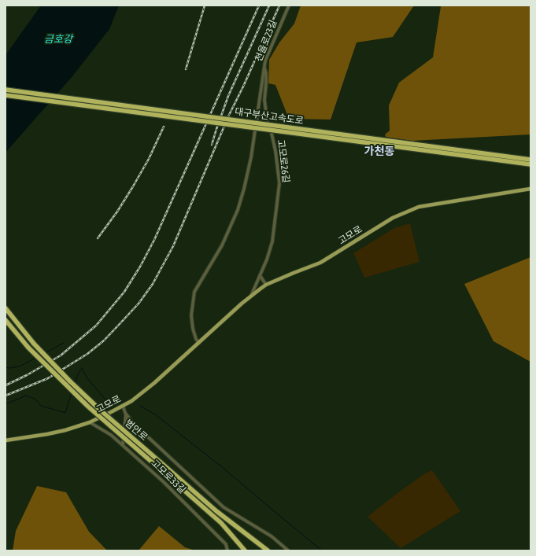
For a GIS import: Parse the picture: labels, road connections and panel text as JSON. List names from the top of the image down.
{
  "streets": {
    "highway": ["대구부산고속도로", "범안로"],
    "main road": ["고모로"],
    "street": ["천을로23길", "고모로26길", "고모로33길"]
  },
  "crossings": [
    ["천을로23길", "고모로26길"],
    ["천을로23길", "고모로"],
    ["고모로26길", "고모로"],
    ["고모로", "고모로33길"]
  ],
  "districts": ["가천동"],
  "water": ["금호강"]
}
